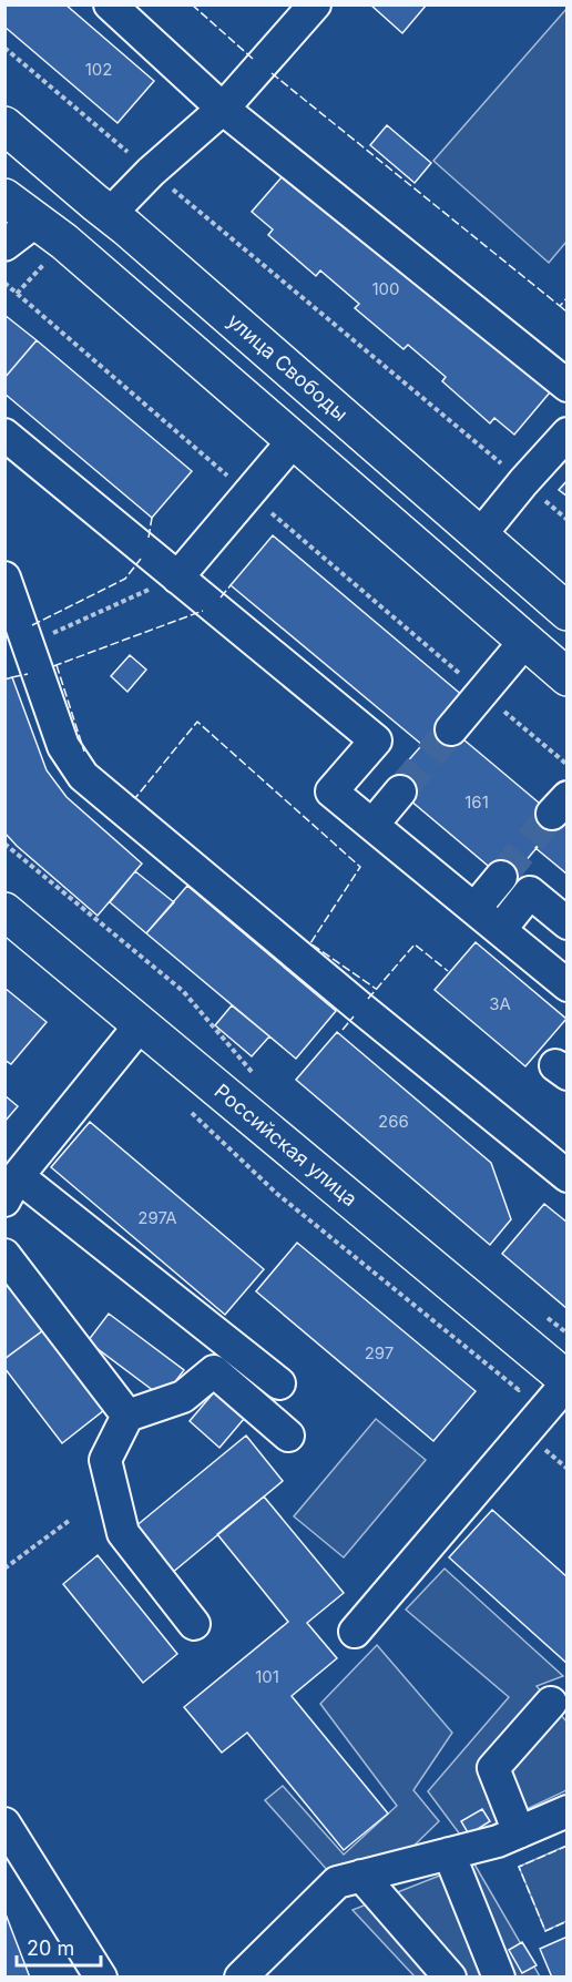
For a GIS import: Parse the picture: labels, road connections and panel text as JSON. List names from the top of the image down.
{
  "streets": {
    "main road": ["улица Свободы", "Российская улица"]
  },
  "house_numbers": [
    "102",
    "100",
    "161",
    "3А",
    "266",
    "297А",
    "297",
    "101"
  ],
  "scale_bar": "20 m"
}
